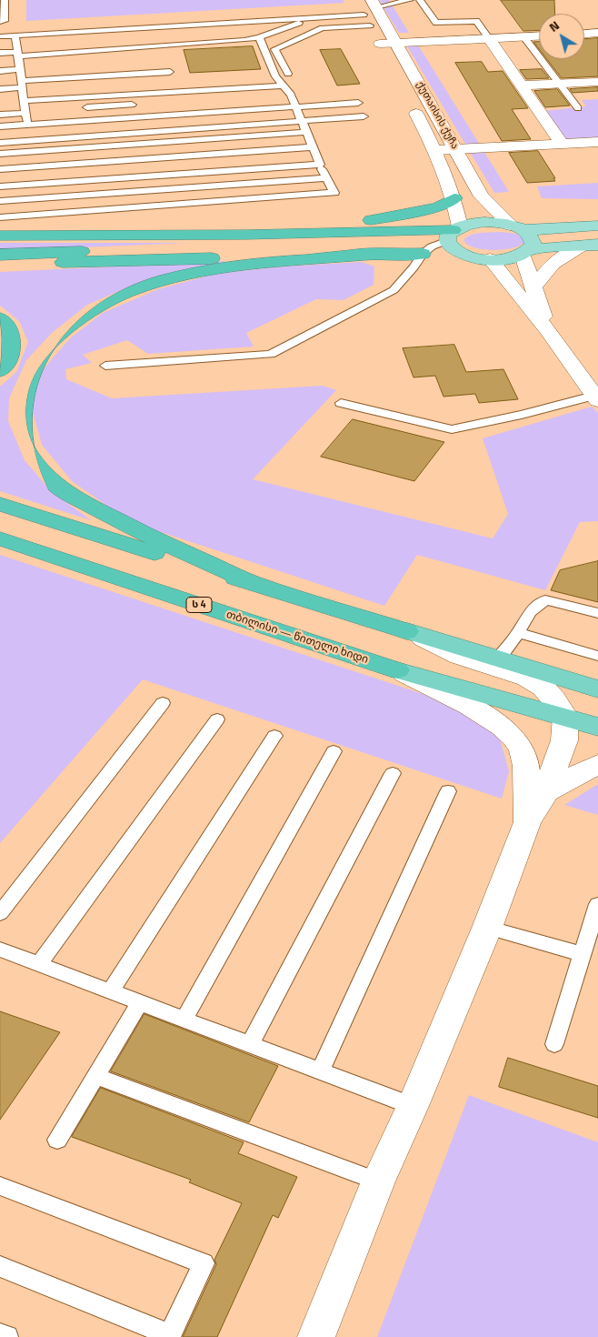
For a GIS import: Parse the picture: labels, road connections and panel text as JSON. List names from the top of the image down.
{
  "streets": {
    "highway": ["ს 4", "თბილისი — წითელი ხიდი"],
    "street": ["ქუთაისის ქუჩა"]
  },
  "north": "top left"
}
